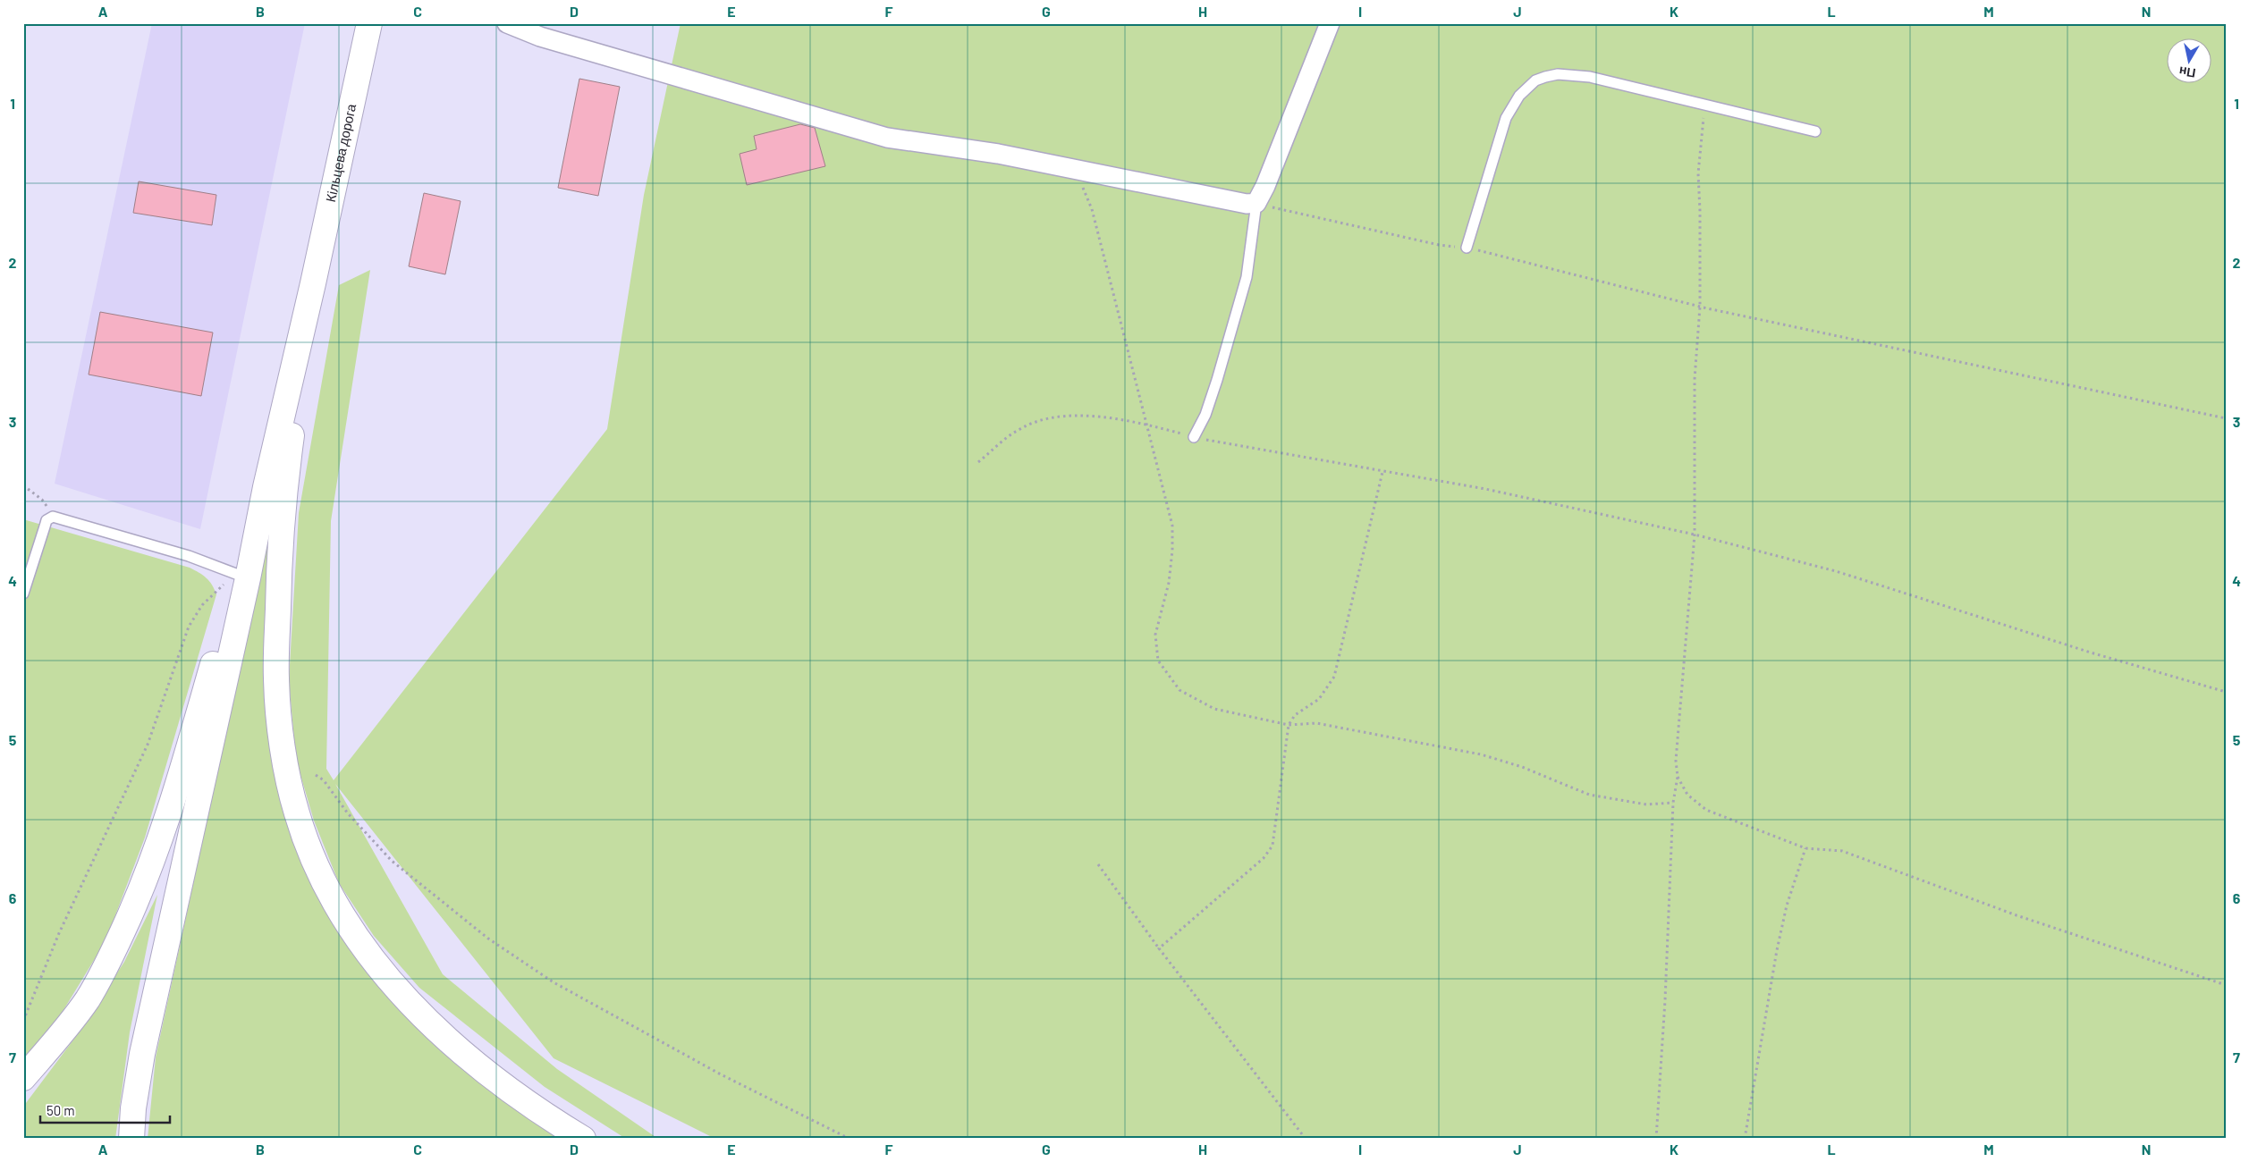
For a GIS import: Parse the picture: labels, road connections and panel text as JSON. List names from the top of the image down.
{
  "streets": {
    "highway": ["Кільцева дорога"]
  },
  "scale_bar": "50 m",
  "north": "bottom",
  "grid": {
    "columns": [
      "A",
      "B",
      "C",
      "D",
      "E",
      "F",
      "G",
      "H",
      "I",
      "J",
      "K",
      "L",
      "M",
      "N"
    ],
    "rows": [
      "1",
      "2",
      "3",
      "4",
      "5",
      "6",
      "7"
    ]
  }
}
